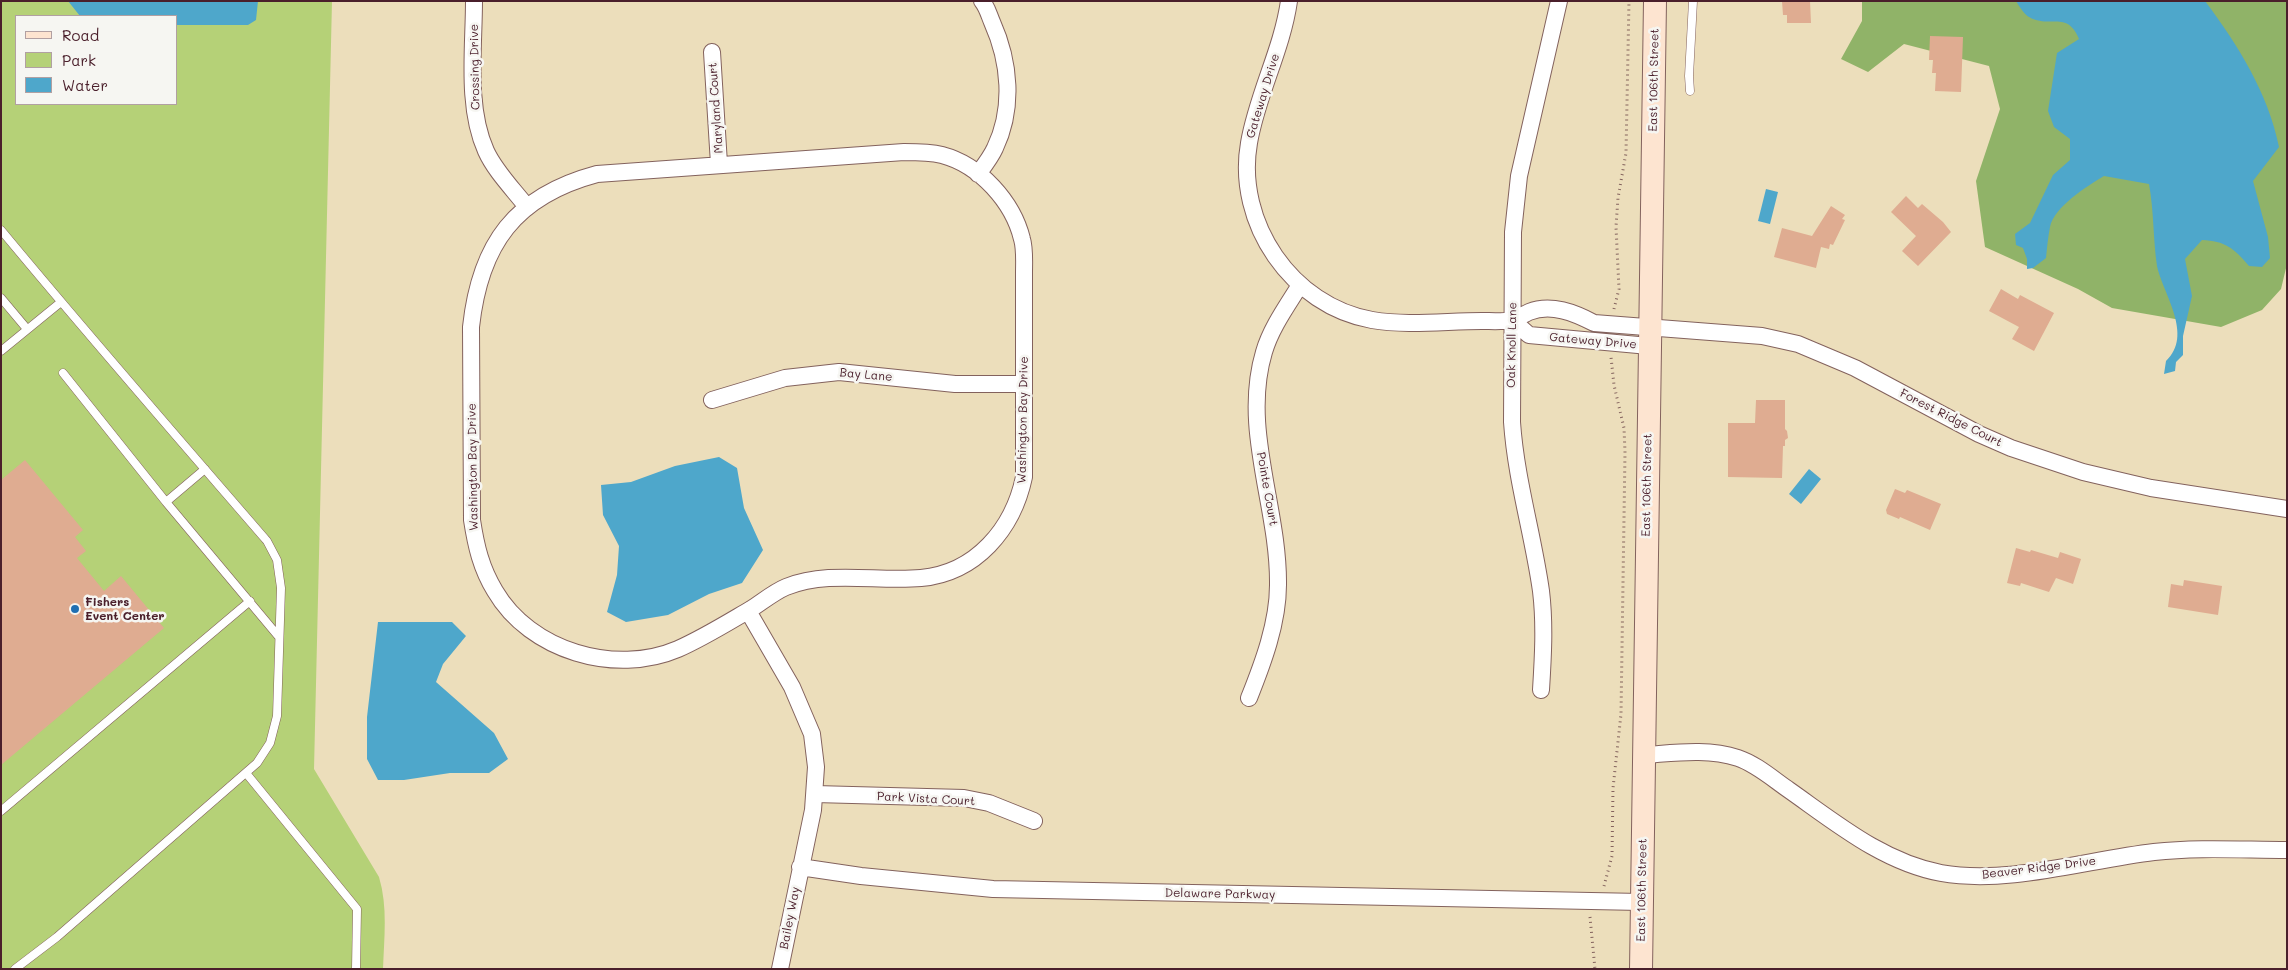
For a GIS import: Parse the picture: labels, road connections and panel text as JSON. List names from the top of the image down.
{
  "streets": {
    "main road": ["East 106th Street"],
    "street": [
      "Crossing Drive",
      "Gateway Drive",
      "Maryland Court",
      "Oak Knoll Lane",
      "Bay Lane",
      "Forest Ridge Court",
      "Washington Bay Drive",
      "Pointe Court",
      "Park Vista Court",
      "Beaver Ridge Drive",
      "Delaware Parkway",
      "Bailey Way"
    ]
  },
  "crossings": [
    ["Crossing Drive", "Washington Bay Drive"],
    ["East 106th Street", "Gateway Drive"],
    ["East 106th Street", "Forest Ridge Court"],
    ["East 106th Street", "Beaver Ridge Drive"],
    ["East 106th Street", "Delaware Parkway"],
    ["Gateway Drive", "Oak Knoll Lane"],
    ["Gateway Drive", "Forest Ridge Court"],
    ["Gateway Drive", "Pointe Court"],
    ["Maryland Court", "Washington Bay Drive"],
    ["Bay Lane", "Washington Bay Drive"],
    ["Washington Bay Drive", "Bailey Way"],
    ["Park Vista Court", "Bailey Way"],
    ["Delaware Parkway", "Bailey Way"]
  ],
  "places": ["Fishers Event Center"],
  "legend": ["Road", "Park", "Water"]
}
